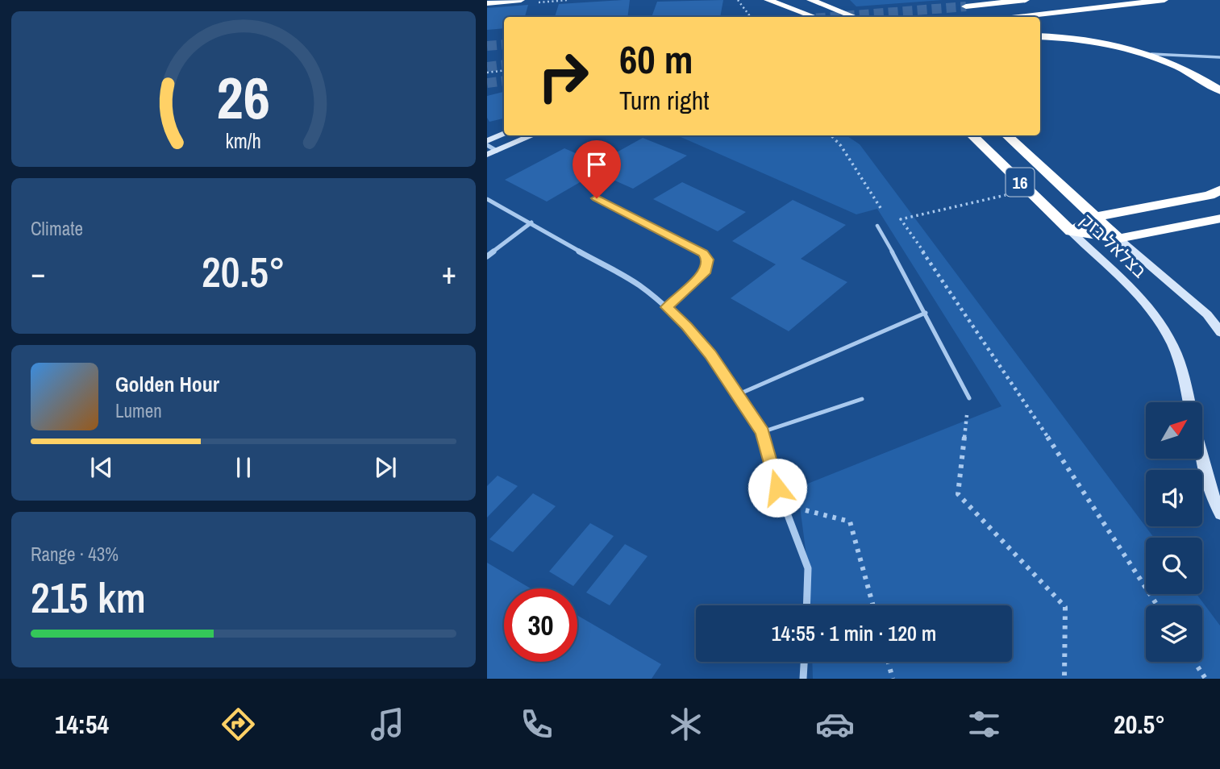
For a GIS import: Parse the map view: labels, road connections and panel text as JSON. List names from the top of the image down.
{
  "streets": {
    "highway": ["16", "בצלאל בזק"]
  },
  "north": "top right",
  "page": {
    "turn": ["60 m", "Turn right"],
    "tile": [
      "Climate",
      ["Range · 43%", "215 km"]
    ],
    "heat": ["−", "20.5°", "+"],
    "song": ["Golden Hour", "Lumen"],
    "limit": "30",
    "trip": "14:55 · 1 min · 120 m",
    "tabs": ["14:54", "20.5°"],
    "gauge": ["26", "km/h"]
  }
}
